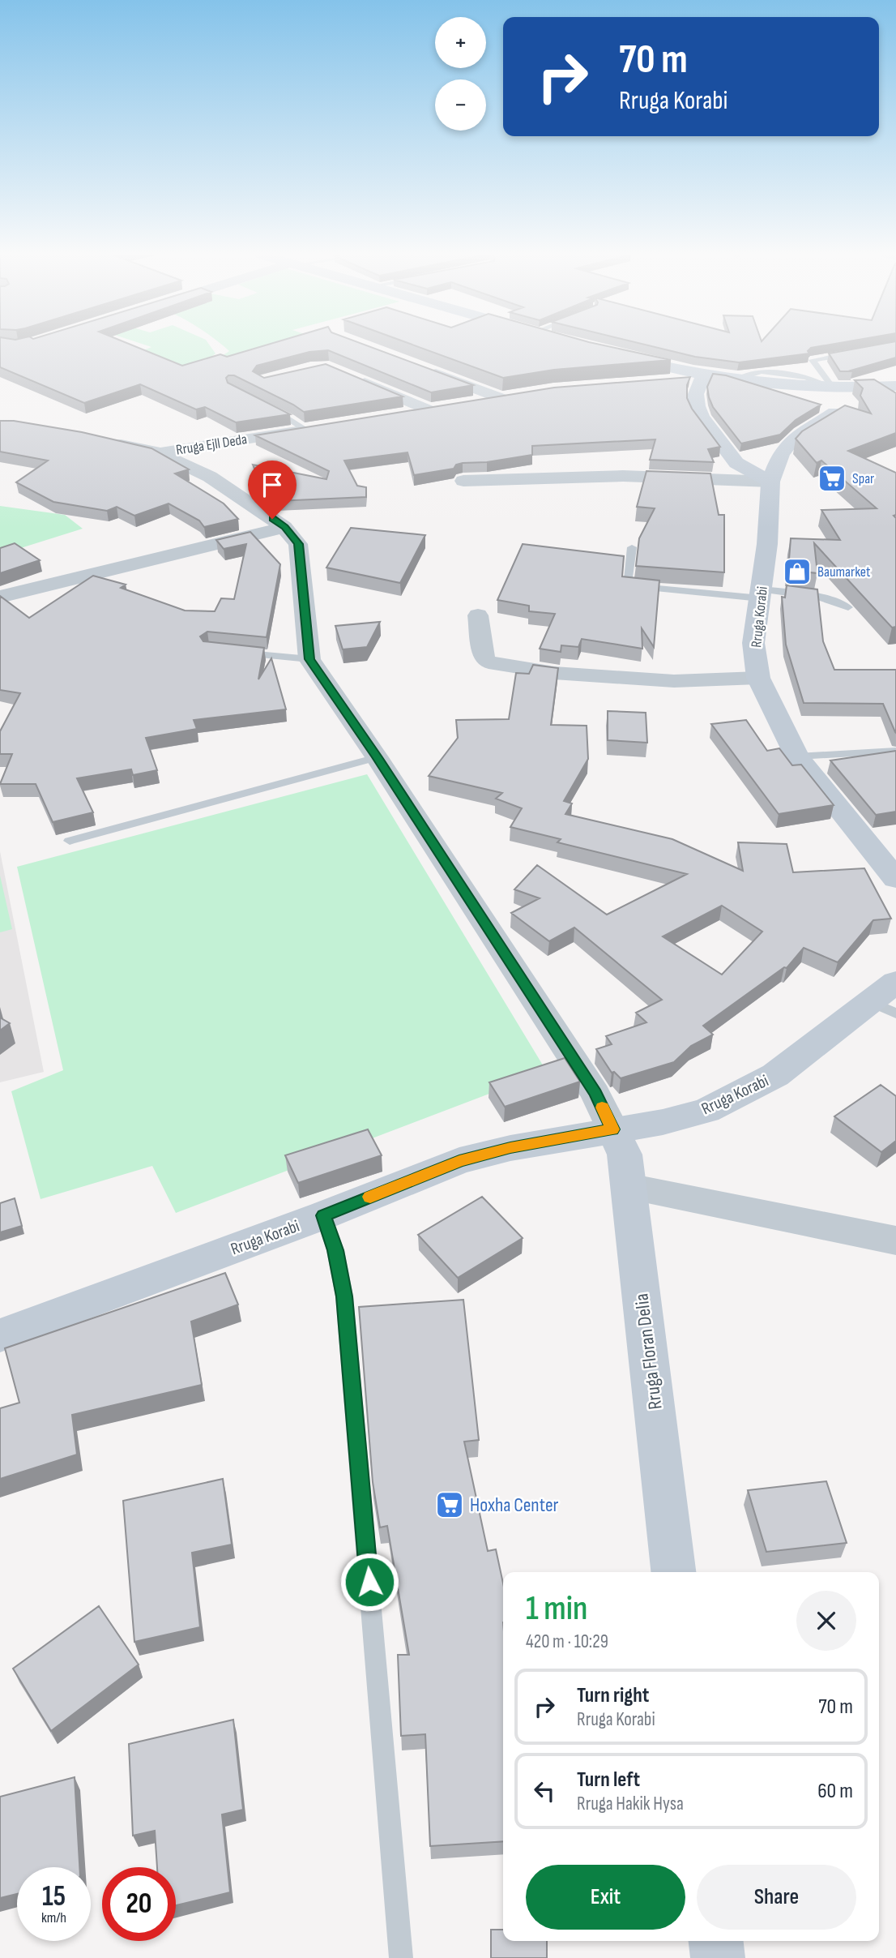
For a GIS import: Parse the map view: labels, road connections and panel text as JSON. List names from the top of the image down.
{
  "streets": {
    "street": ["Rruga Ejll Deda", "Rruga Korabi", "Rruga Floran Delia"]
  },
  "crossings": [
    ["Rruga Korabi", "Rruga Floran Delia"]
  ],
  "places": {
    "supermarket": ["Spar", "Hoxha Center"],
    "shop": ["Baumarket"]
  },
  "page": {
    "map_buttons": ["+", "−"],
    "turn": ["70 m", "Rruga Korabi"],
    "heading": ["1 min", "420 m · 10:29"],
    "list": [
      {
        "name": "Turn right",
        "note": "Rruga Korabi",
        "value": "70 m"
      },
      {
        "name": "Turn left",
        "note": "Rruga Hakik Hysa",
        "value": "60 m"
      }
    ],
    "buttons": ["Exit", "Share"],
    "speed": "15 km/h",
    "limit": "20"
  }
}
